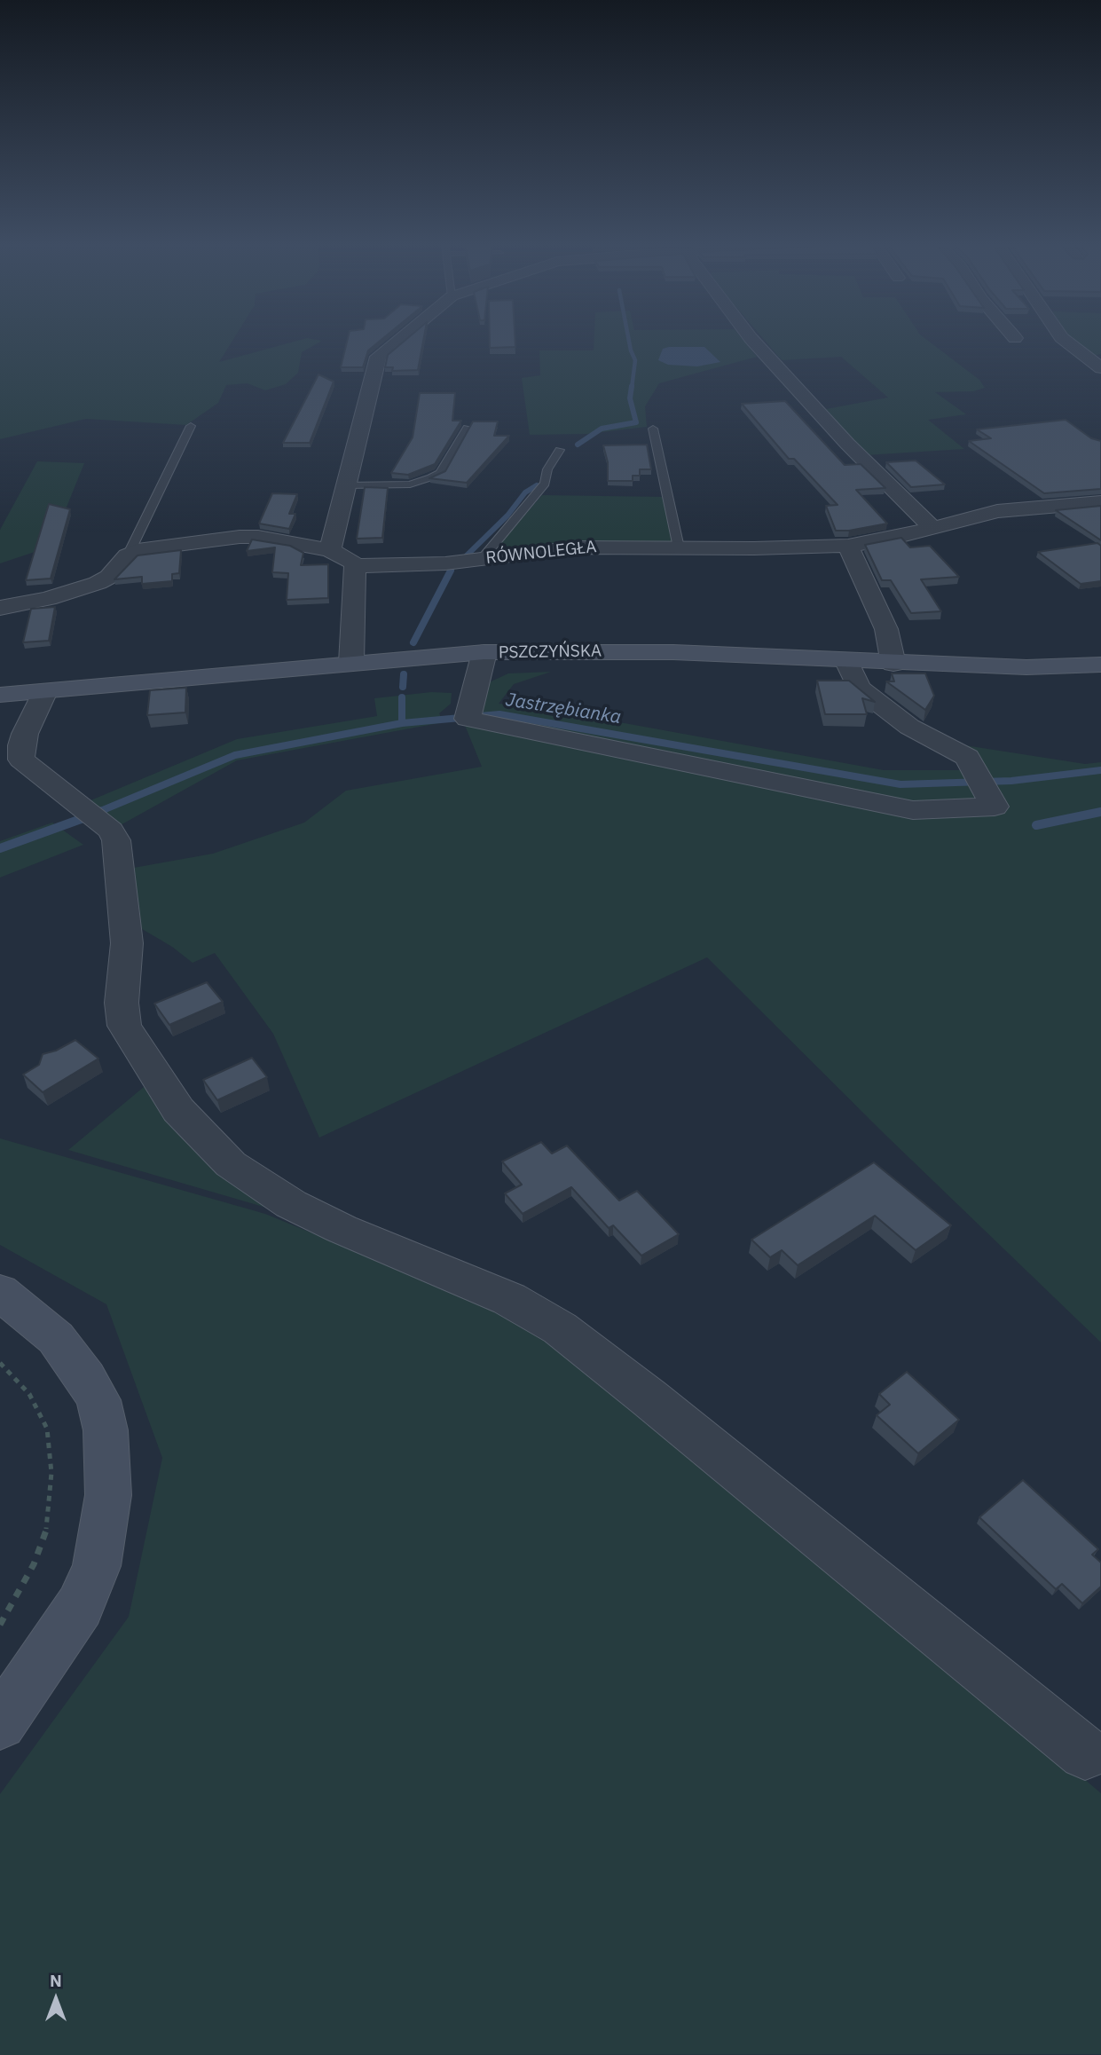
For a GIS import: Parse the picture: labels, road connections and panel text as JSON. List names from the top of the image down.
{
  "streets": {
    "street": ["RÓWNOLEGŁA", "PSZCZYŃSKA"]
  },
  "water": ["Jastrzębianka"],
  "north": "top"
}
